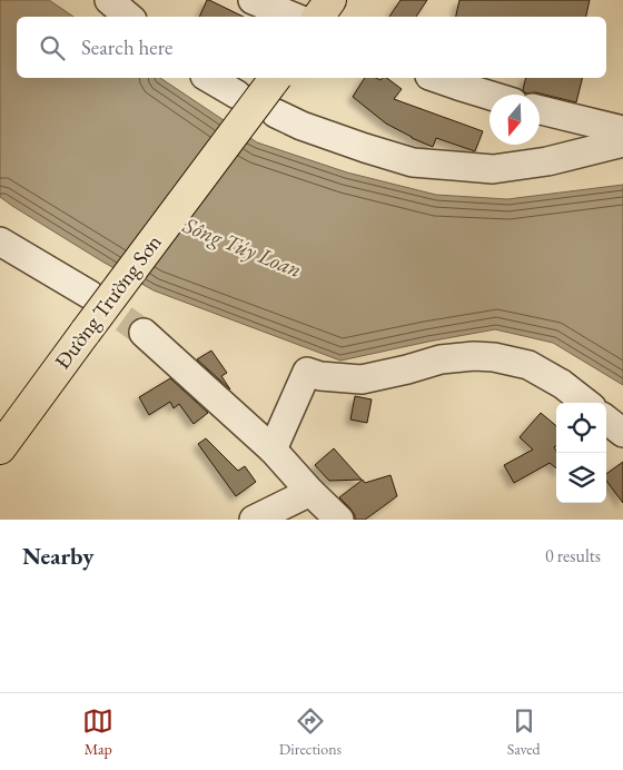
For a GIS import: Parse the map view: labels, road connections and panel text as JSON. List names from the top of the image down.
{
  "streets": {
    "highway": ["Đường Trường Sơn"]
  },
  "water": ["Sông Túy Loan"],
  "north": "bottom",
  "page": {
    "search": "Search here",
    "heading": ["Nearby", "0 results"],
    "nav": ["Map", "Directions", "Saved"]
  }
}
